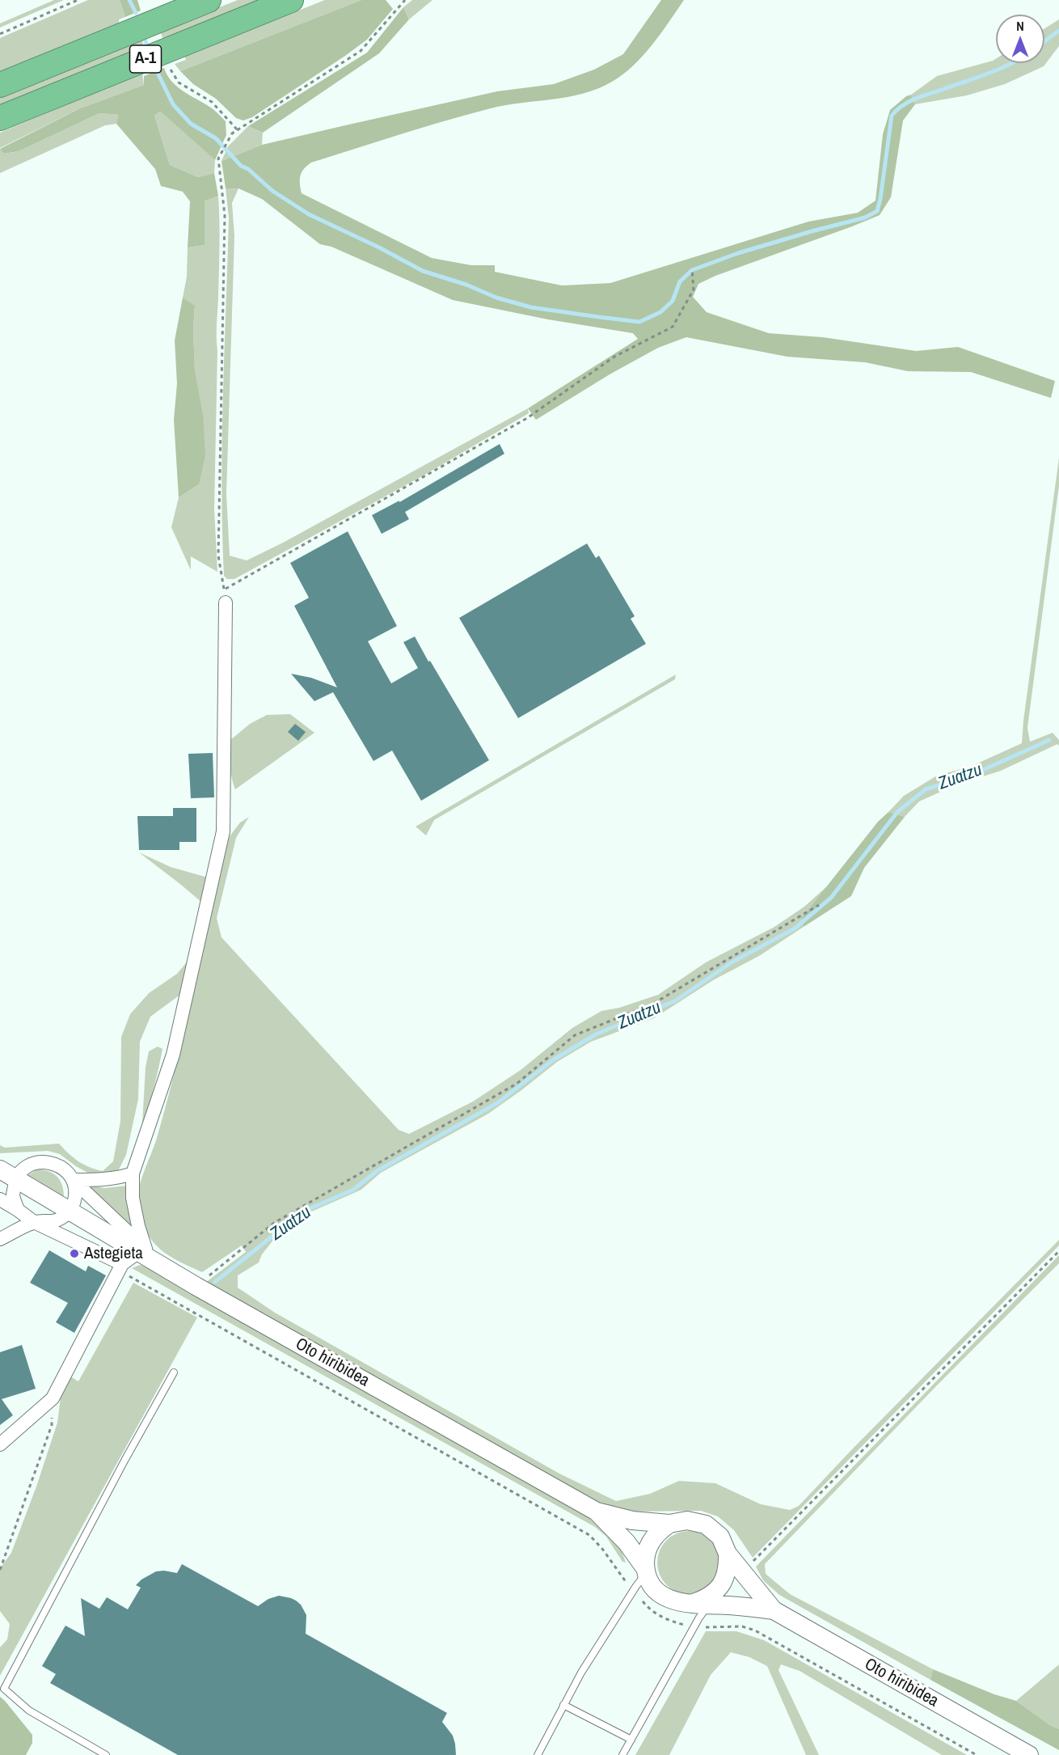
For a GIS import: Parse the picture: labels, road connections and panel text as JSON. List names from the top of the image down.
{
  "streets": {
    "highway": ["A-1"],
    "street": ["Oto hiribidea"]
  },
  "water": ["Zuatzu"],
  "places": ["Astegieta"],
  "north": "top"
}
